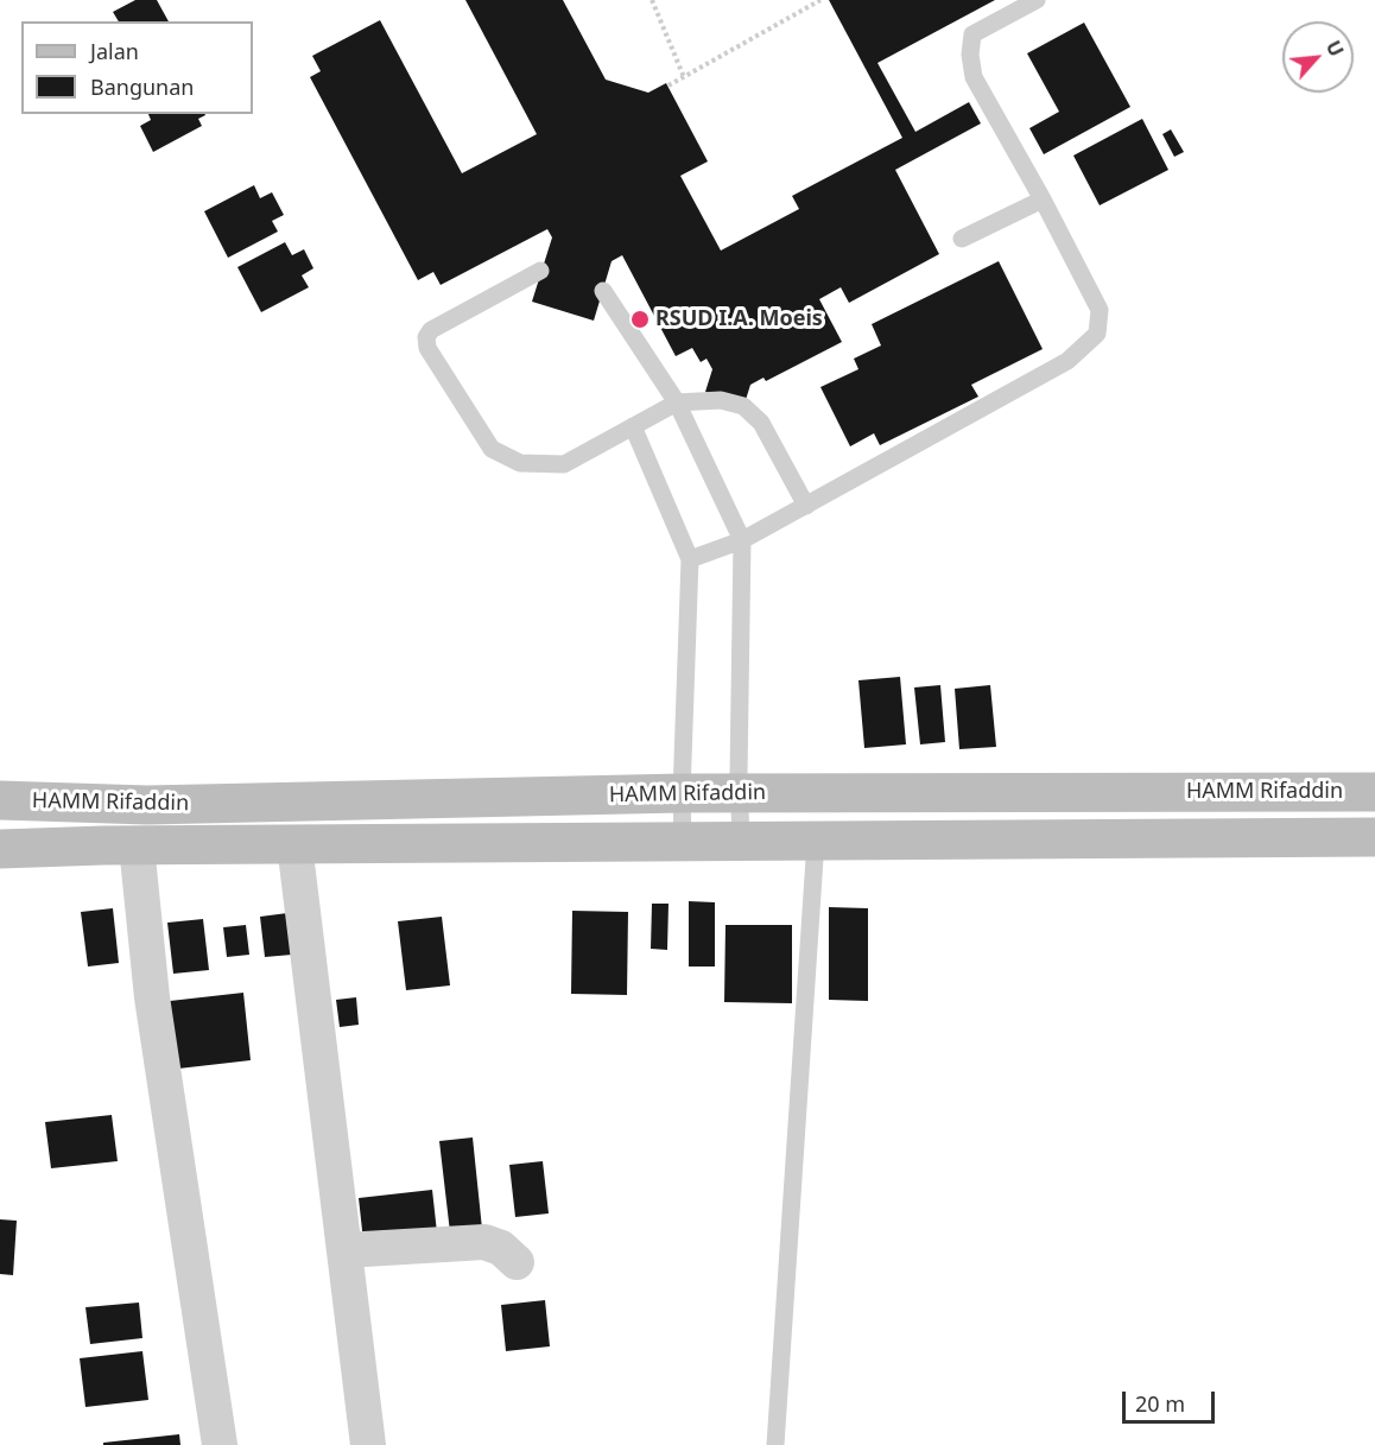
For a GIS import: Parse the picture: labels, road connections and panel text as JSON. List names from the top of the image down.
{
  "streets": {
    "main road": ["HAMM Rifaddin"]
  },
  "places": ["RSUD I.A. Moeis"],
  "legend": ["Jalan", "Bangunan"],
  "scale_bar": "20 m",
  "north": "top right"
}
